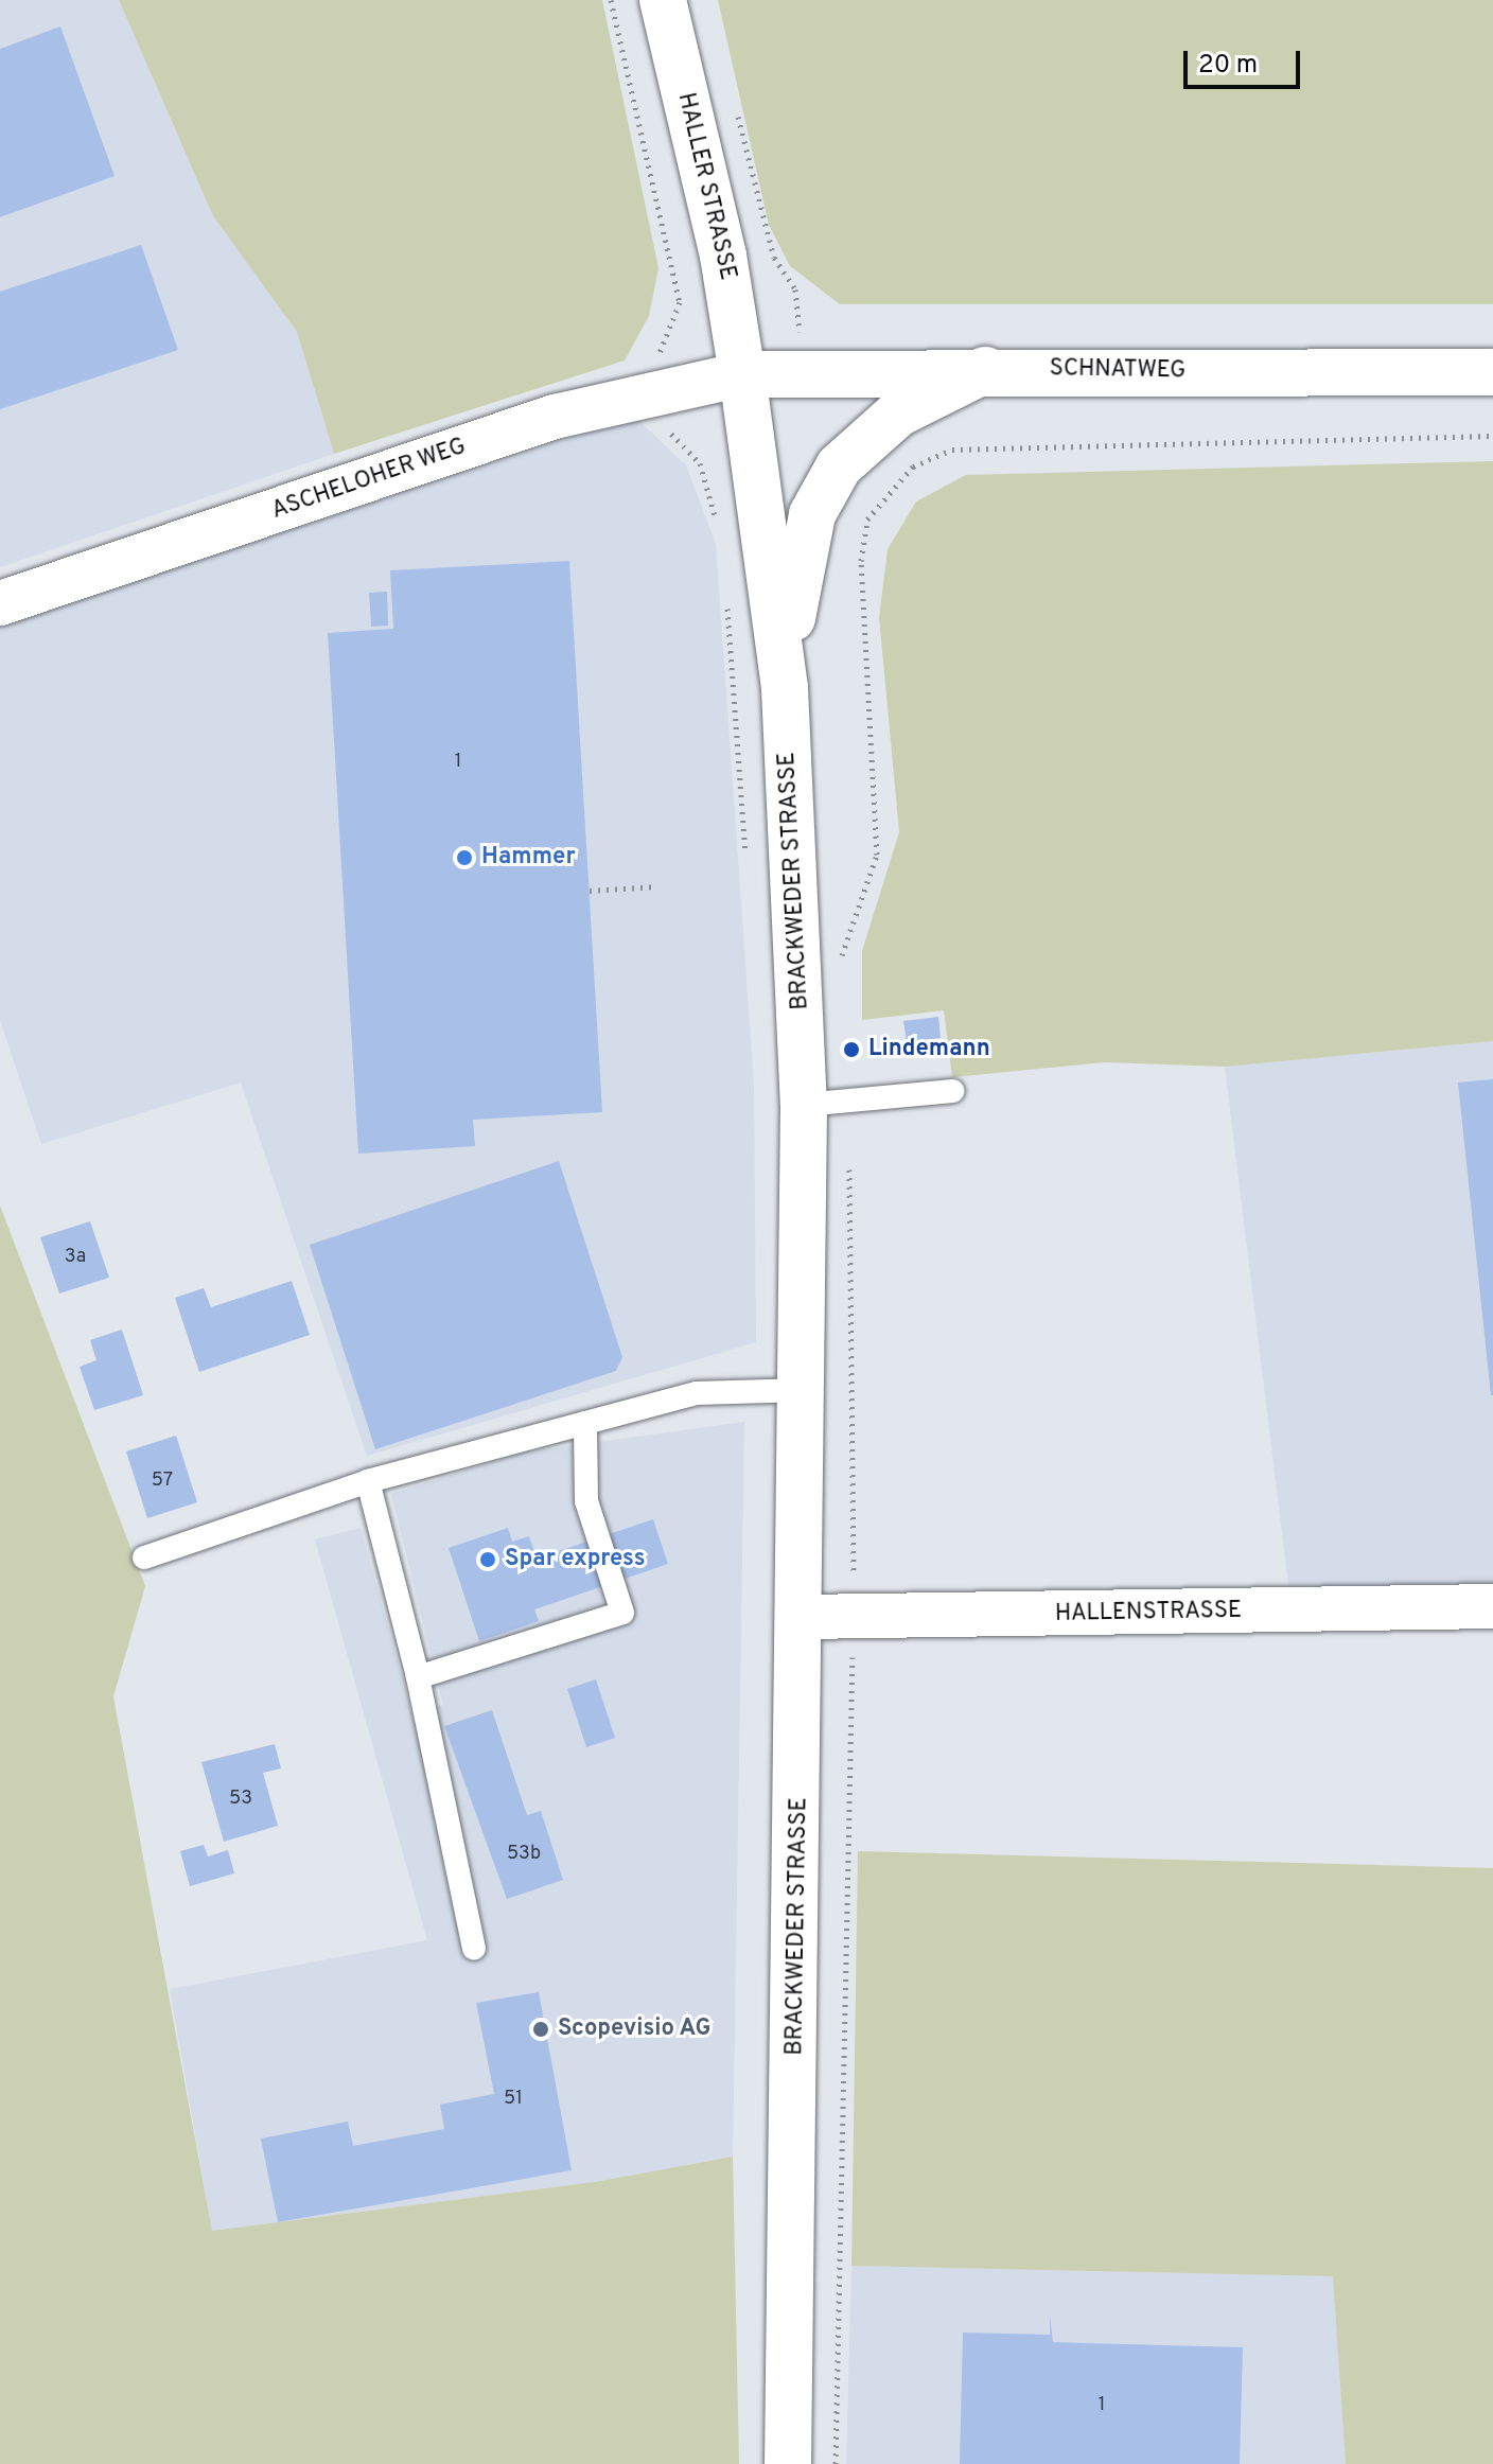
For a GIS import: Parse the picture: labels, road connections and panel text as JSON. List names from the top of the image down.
{
  "streets": {
    "street": [
      "HALLER STRASSE",
      "SCHNATWEG",
      "ASCHELOHER WEG",
      "BRACKWEDER STRASSE",
      "HALLENSTRASSE"
    ]
  },
  "crossings": [
    ["HALLER STRASSE", "SCHNATWEG"],
    ["HALLER STRASSE", "ASCHELOHER WEG"],
    ["HALLER STRASSE", "BRACKWEDER STRASSE"],
    ["SCHNATWEG", "ASCHELOHER WEG"],
    ["SCHNATWEG", "BRACKWEDER STRASSE"],
    ["ASCHELOHER WEG", "BRACKWEDER STRASSE"],
    ["BRACKWEDER STRASSE", "HALLENSTRASSE"]
  ],
  "places": [
    "Hammer",
    "Lindemann",
    "Spar express",
    "Scopevisio AG"
  ],
  "house_numbers": [
    "1",
    "3a",
    "57",
    "53",
    "53b",
    "51",
    "1"
  ],
  "scale_bar": "20 m"
}
